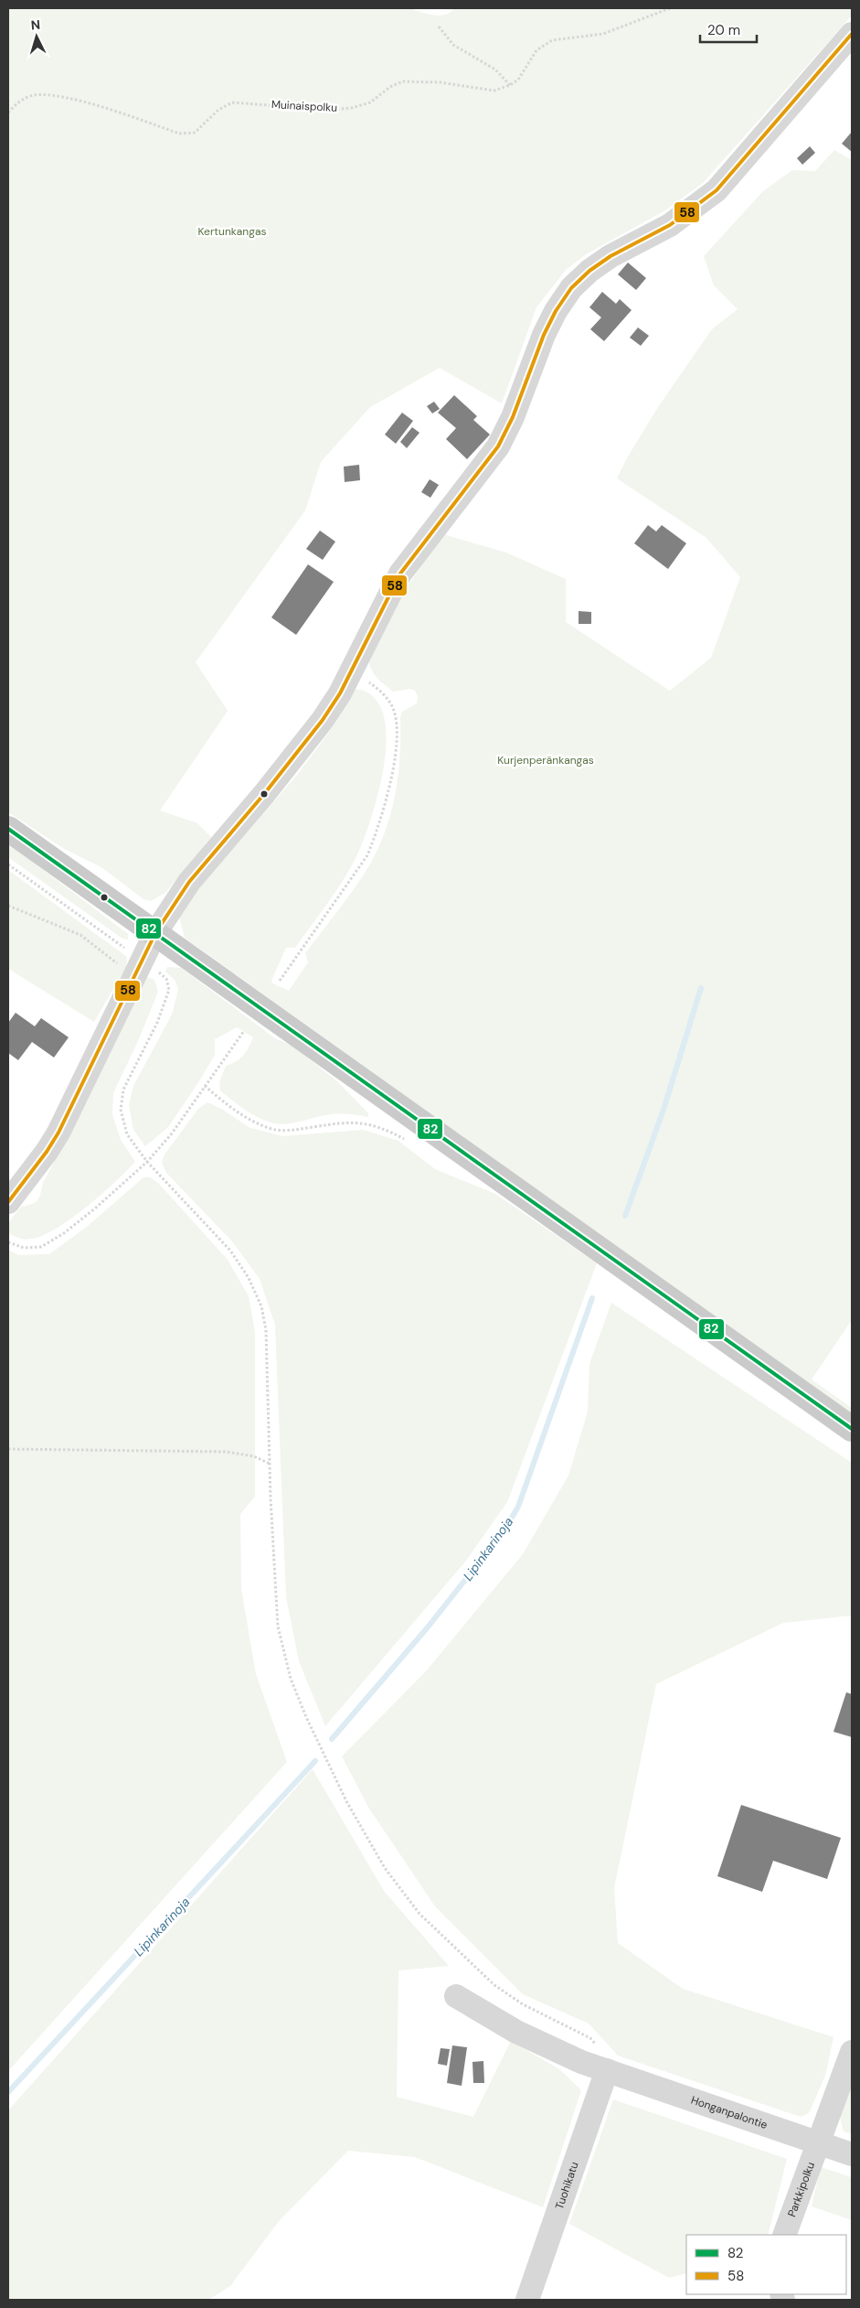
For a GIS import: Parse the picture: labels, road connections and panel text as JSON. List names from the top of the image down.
{
  "streets": {
    "street": ["Honganpalontie", "Tuohikatu", "Parkkipolku"],
    "path": ["Muinaispolku"]
  },
  "crossings": [
    ["Honganpalontie", "Tuohikatu"],
    ["Honganpalontie", "Parkkipolku"]
  ],
  "water": ["Lipinkarinoja"],
  "parks": ["Kertunkangas", "Kurjenperänkangas"],
  "lines": ["transit line 58", "transit line 82"],
  "legend": ["82", "58"],
  "scale_bar": "20 m",
  "north": "top"
}
